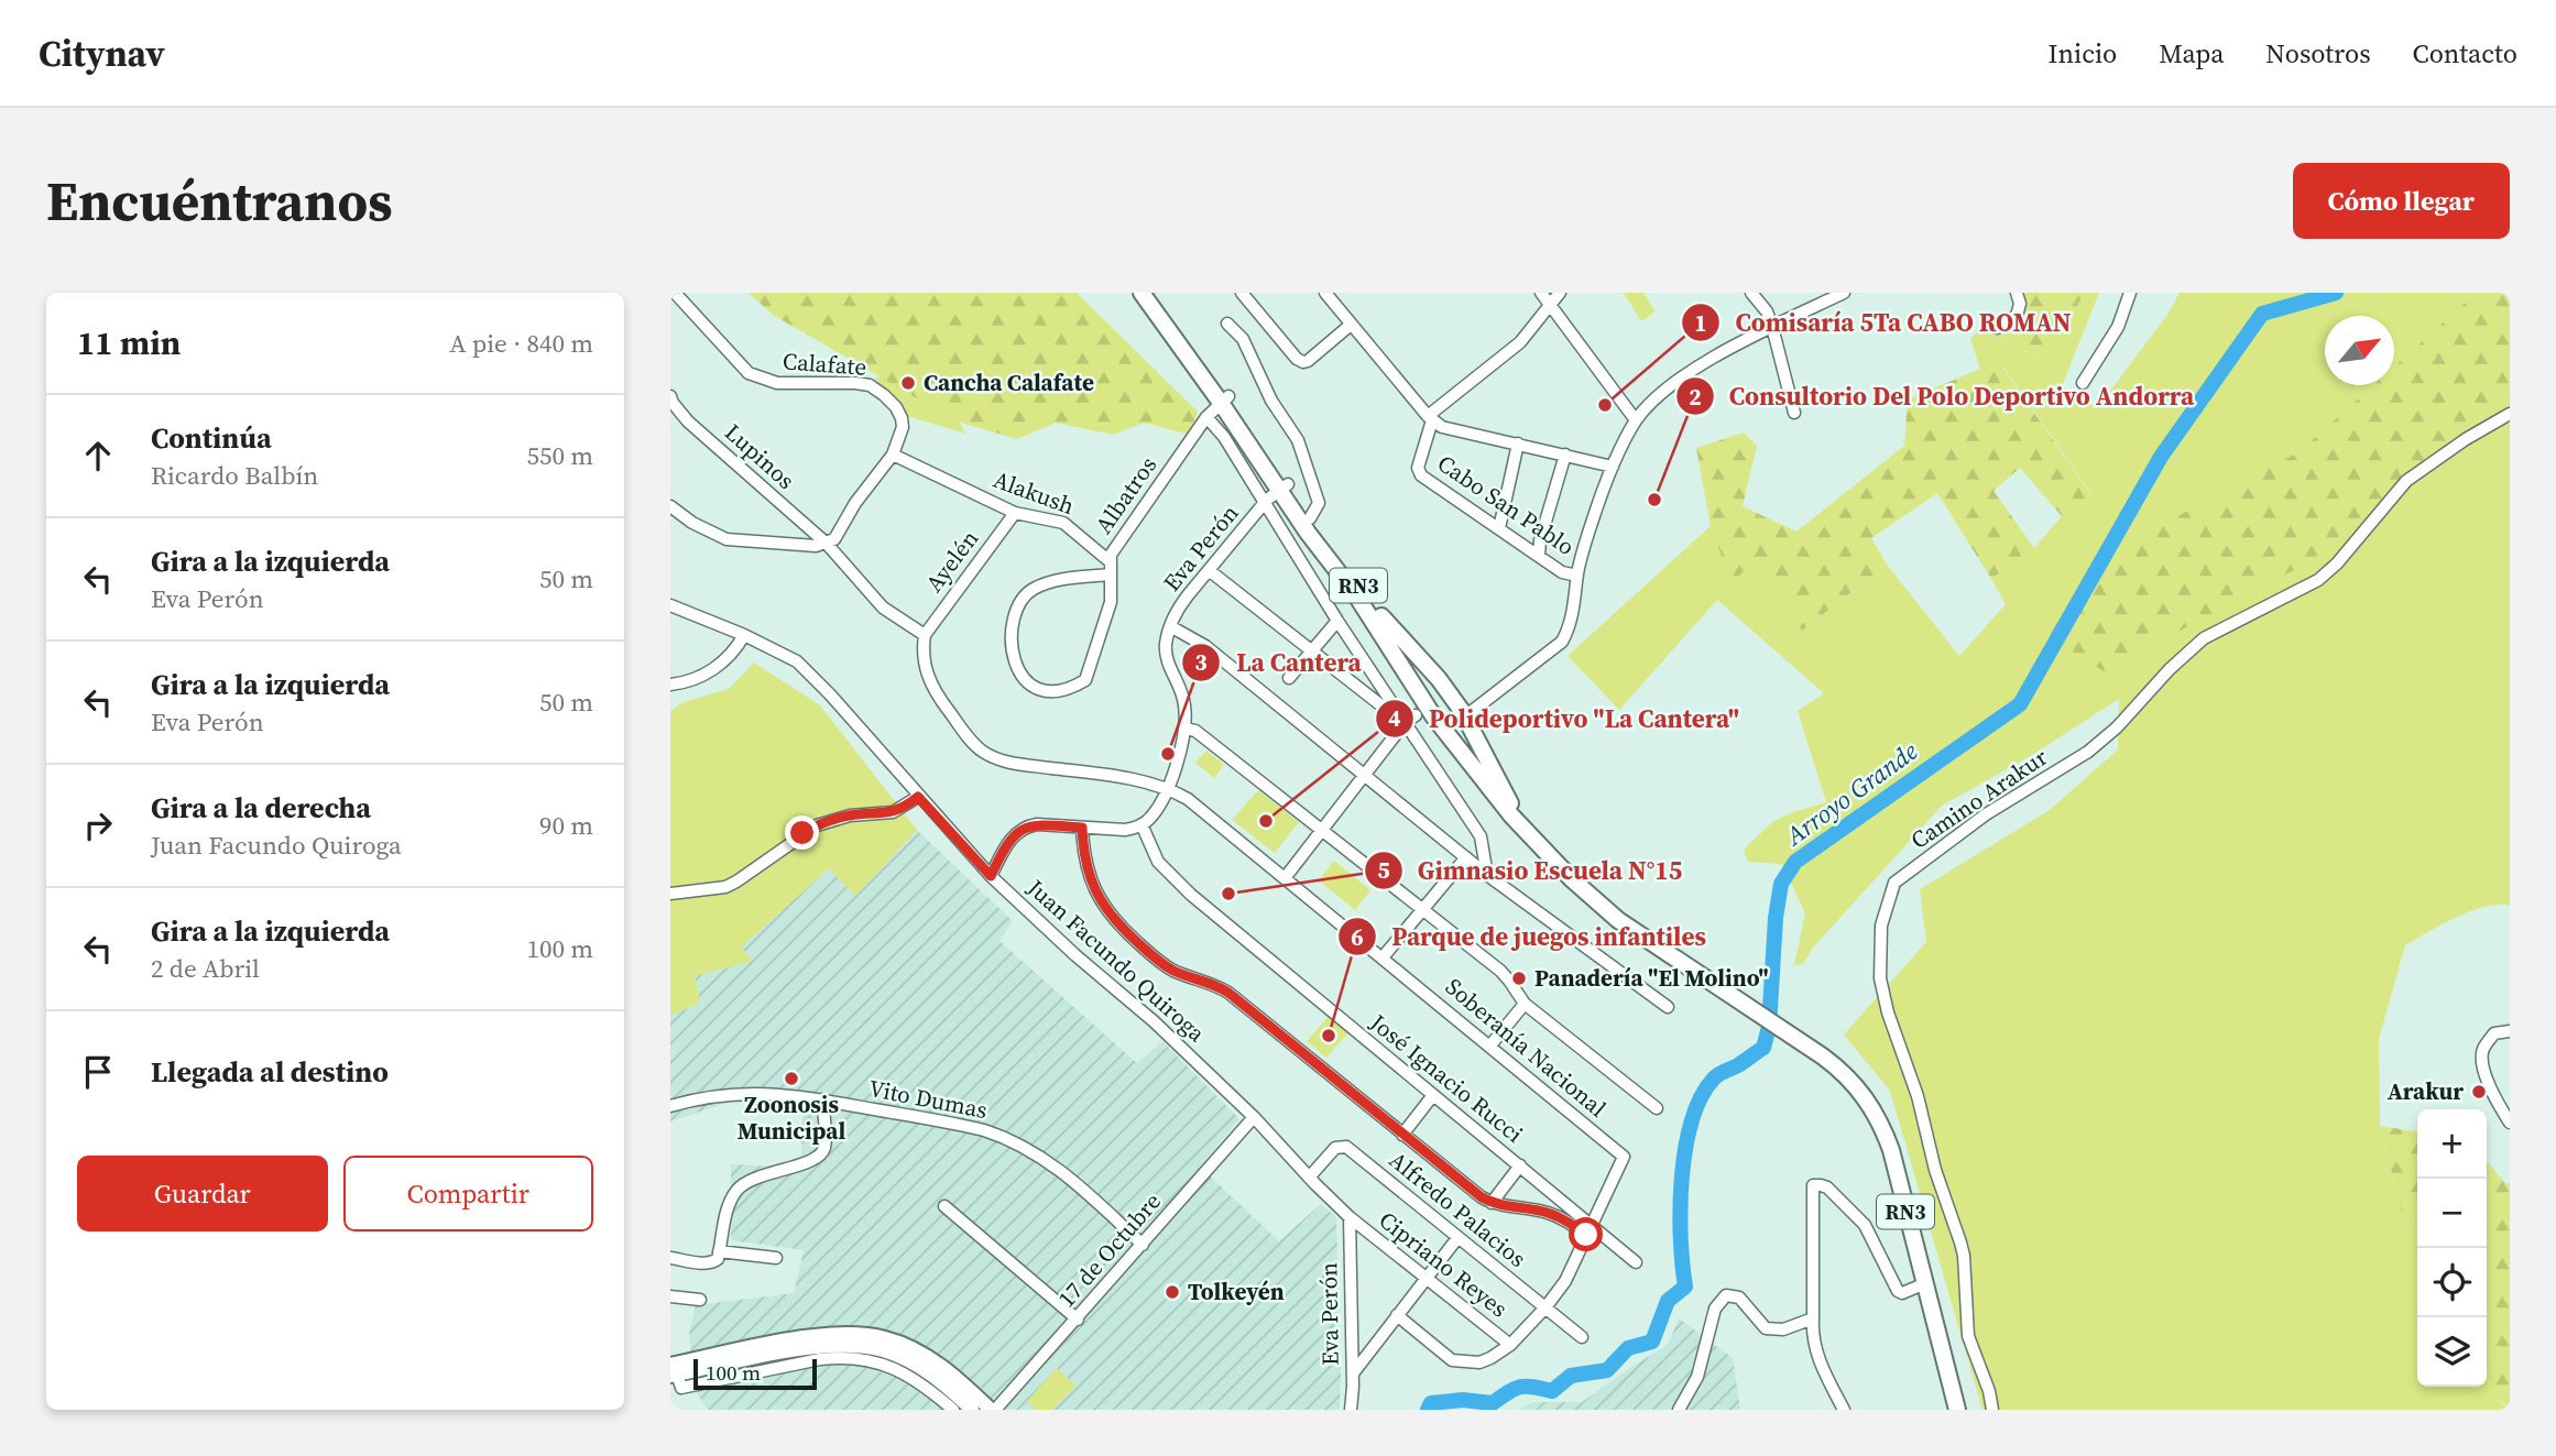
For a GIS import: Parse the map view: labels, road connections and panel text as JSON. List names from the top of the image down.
{
  "streets": {
    "highway": ["RN3"],
    "street": [
      "Calafate",
      "Lupinos",
      "Alakush",
      "Albatros",
      "Cabo San Pablo",
      "Eva Perón",
      "Ayelén",
      "Camino Arakur",
      "Juan Facundo Quiroga",
      "Soberanía Nacional",
      "José Ignacio Rucci",
      "Vito Dumas",
      "Alfredo Palacios",
      "17 de Octubre",
      "Cipriano Reyes"
    ]
  },
  "crossings": [
    ["Calafate", "Alakush"],
    ["Alakush", "Albatros"],
    ["Alakush", "Ayelén"],
    ["Albatros", "RN3"],
    ["Eva Perón", "RN3"],
    ["Eva Perón", "Juan Facundo Quiroga"],
    ["Eva Perón", "Soberanía Nacional"],
    ["Eva Perón", "José Ignacio Rucci"],
    ["Eva Perón", "Cipriano Reyes"],
    ["Ayelén", "Soberanía Nacional"],
    ["Juan Facundo Quiroga", "Alfredo Palacios"],
    ["Juan Facundo Quiroga", "17 de Octubre"],
    ["Juan Facundo Quiroga", "Cipriano Reyes"],
    ["Soberanía Nacional", "José Ignacio Rucci"],
    ["Vito Dumas", "17 de Octubre"]
  ],
  "water": ["Arroyo Grande"],
  "places": [
    "Cancha Calafate",
    "Comisaría 5Ta CABO ROMAN",
    "Consultorio Del Polo Deportivo Andorra",
    "La Cantera",
    "Polideportivo \"La Cantera\"",
    "Gimnasio Escuela N°15",
    "Panadería \"El Molino\"",
    "Parque de juegos infantiles",
    "Zoonosis Municipal",
    "Arakur",
    "Tolkeyén"
  ],
  "scale_bar": "100 m",
  "north": "top right",
  "page": {
    "header": "Citynav",
    "nav": [
      "Inicio",
      "Mapa",
      "Nosotros",
      "Contacto"
    ],
    "buttons": [
      "Cómo llegar",
      ["Guardar", "Compartir"]
    ],
    "title": "Encuéntranos",
    "heading": ["11 min", "A pie · 840 m"],
    "list": [
      ["Continúa", "Ricardo Balbín", "550 m"],
      ["Gira a la izquierda", "Eva Perón", "50 m"],
      ["Gira a la izquierda", "Eva Perón", "50 m"],
      ["Gira a la derecha", "Juan Facundo Quiroga", "90 m"],
      ["Gira a la izquierda", "2 de Abril", "100 m"],
      "Llegada al destino"
    ],
    "map_buttons": ["+", "−"],
    "scale": "100 m"
  }
}
